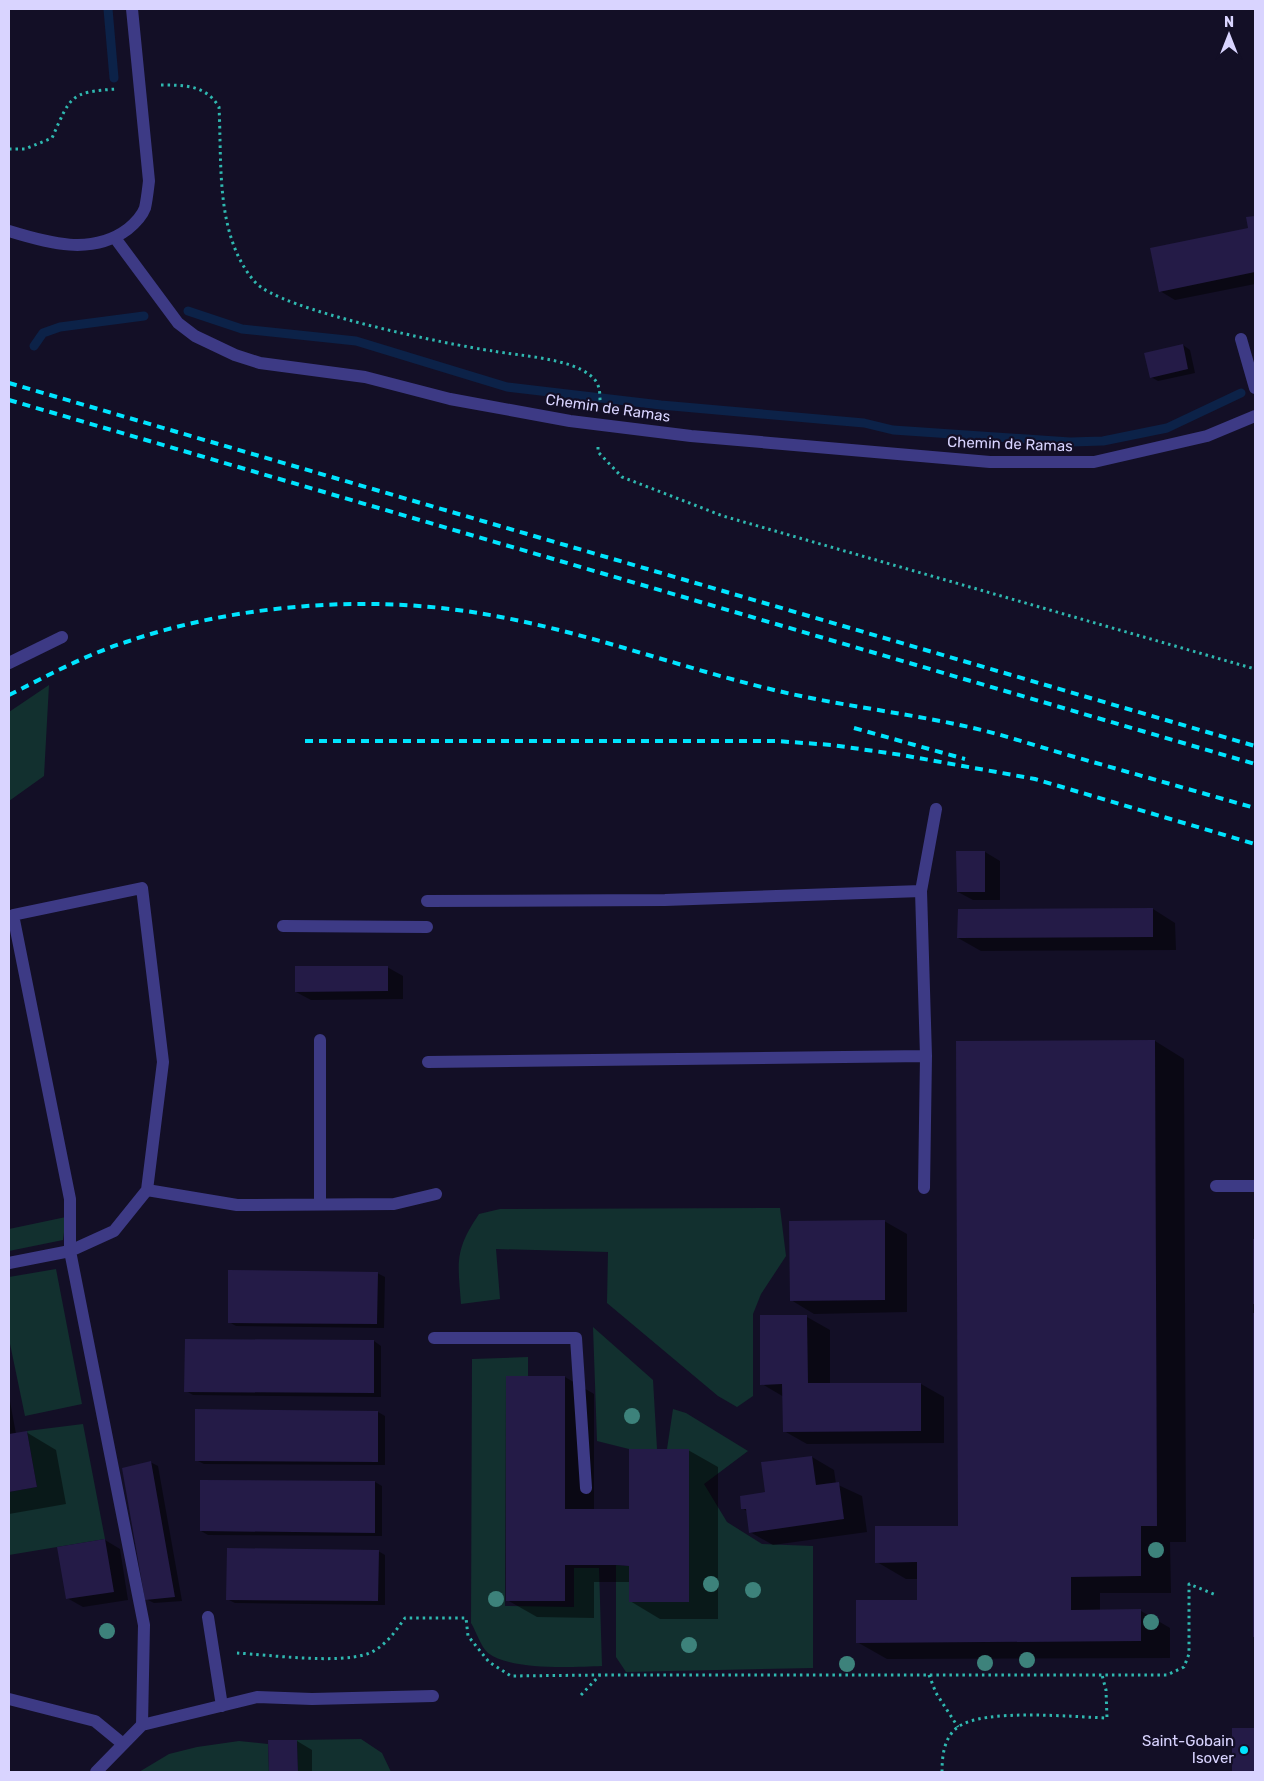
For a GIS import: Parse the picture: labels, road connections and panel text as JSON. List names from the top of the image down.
{
  "streets": {
    "street": ["Chemin de Ramas"]
  },
  "places": ["Saint-Gobain Isover"],
  "north": "top"
}
